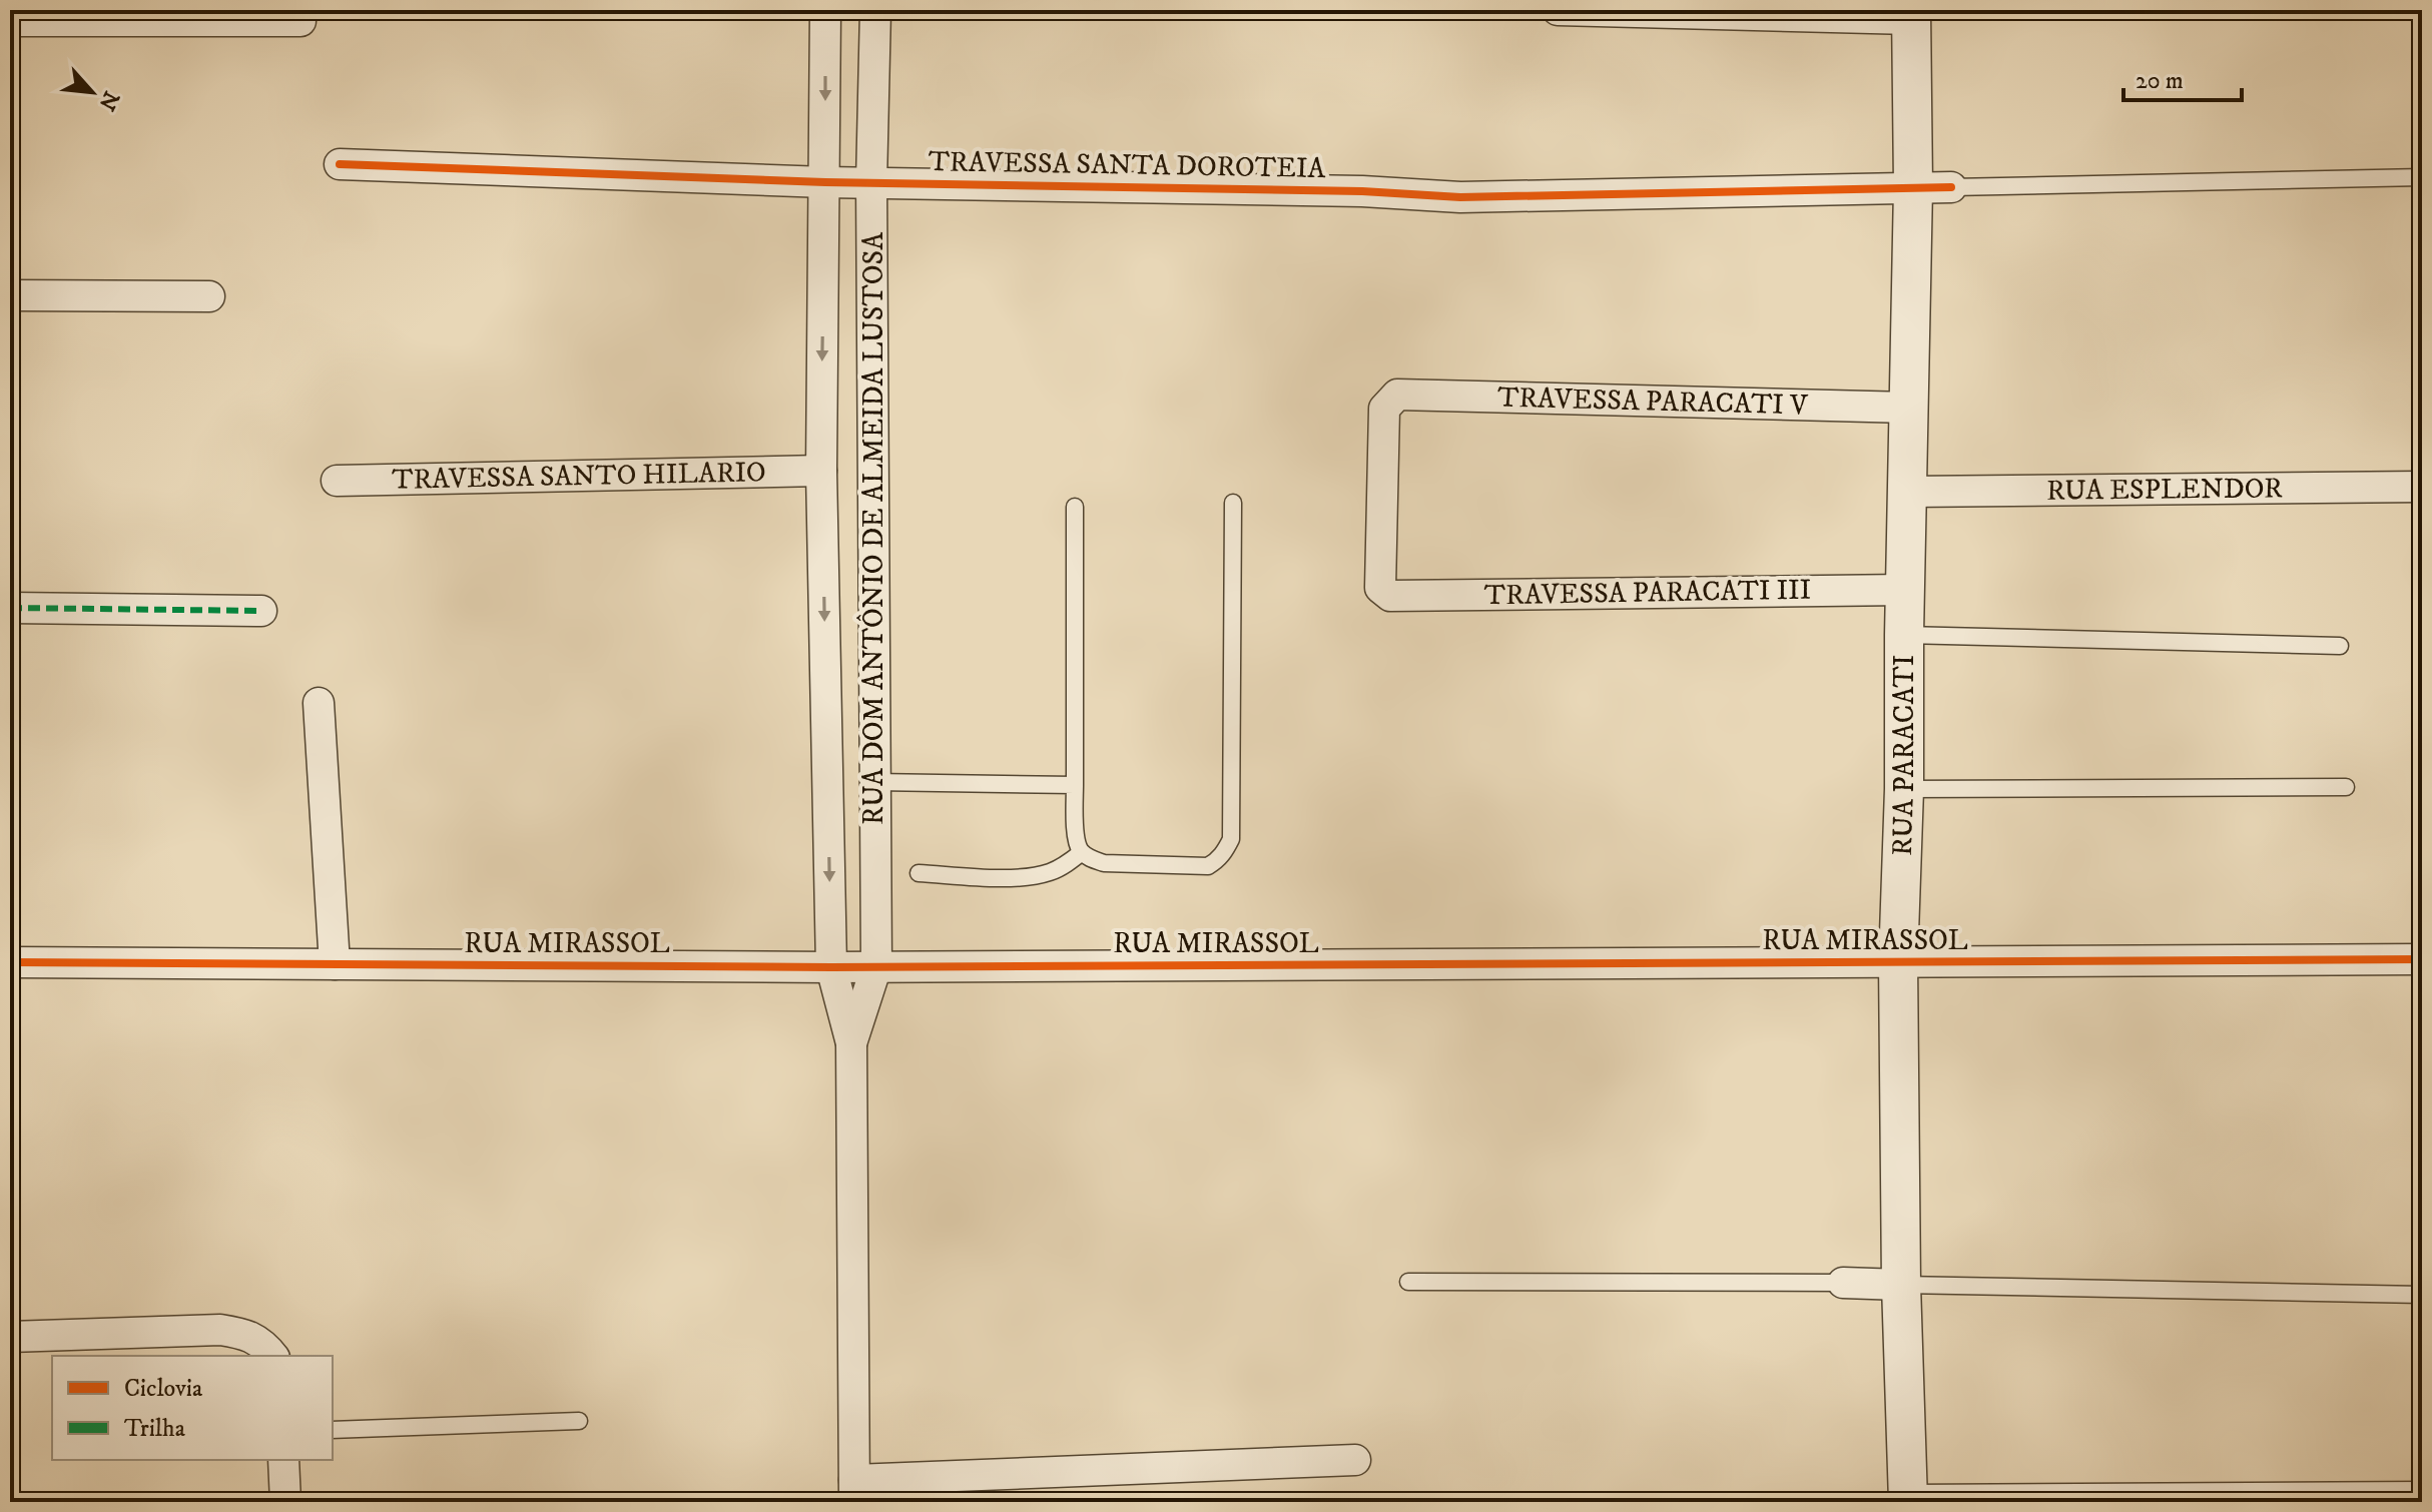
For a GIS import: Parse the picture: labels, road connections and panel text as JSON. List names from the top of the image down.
{
  "streets": {
    "street": [
      "TRAVESSA SANTA DOROTEIA",
      "TRAVESSA PARACATI V",
      "TRAVESSA SANTO HILARIO",
      "RUA ESPLENDOR",
      "RUA DOM ANTÔNIO DE ALMEIDA LUSTOSA",
      "TRAVESSA PARACATI III",
      "RUA PARACATI",
      "RUA MIRASSOL"
    ]
  },
  "crossings": [
    ["TRAVESSA SANTA DOROTEIA", "RUA DOM ANTÔNIO DE ALMEIDA LUSTOSA"],
    ["TRAVESSA SANTA DOROTEIA", "RUA PARACATI"],
    ["TRAVESSA PARACATI V", "TRAVESSA PARACATI III"],
    ["TRAVESSA PARACATI V", "RUA PARACATI"],
    ["TRAVESSA SANTO HILARIO", "RUA DOM ANTÔNIO DE ALMEIDA LUSTOSA"],
    ["RUA ESPLENDOR", "RUA PARACATI"],
    ["RUA DOM ANTÔNIO DE ALMEIDA LUSTOSA", "RUA MIRASSOL"],
    ["TRAVESSA PARACATI III", "RUA PARACATI"],
    ["RUA PARACATI", "RUA MIRASSOL"]
  ],
  "legend": ["Ciclovia", "Trilha"],
  "scale_bar": "20 m",
  "north": "bottom right"
}
